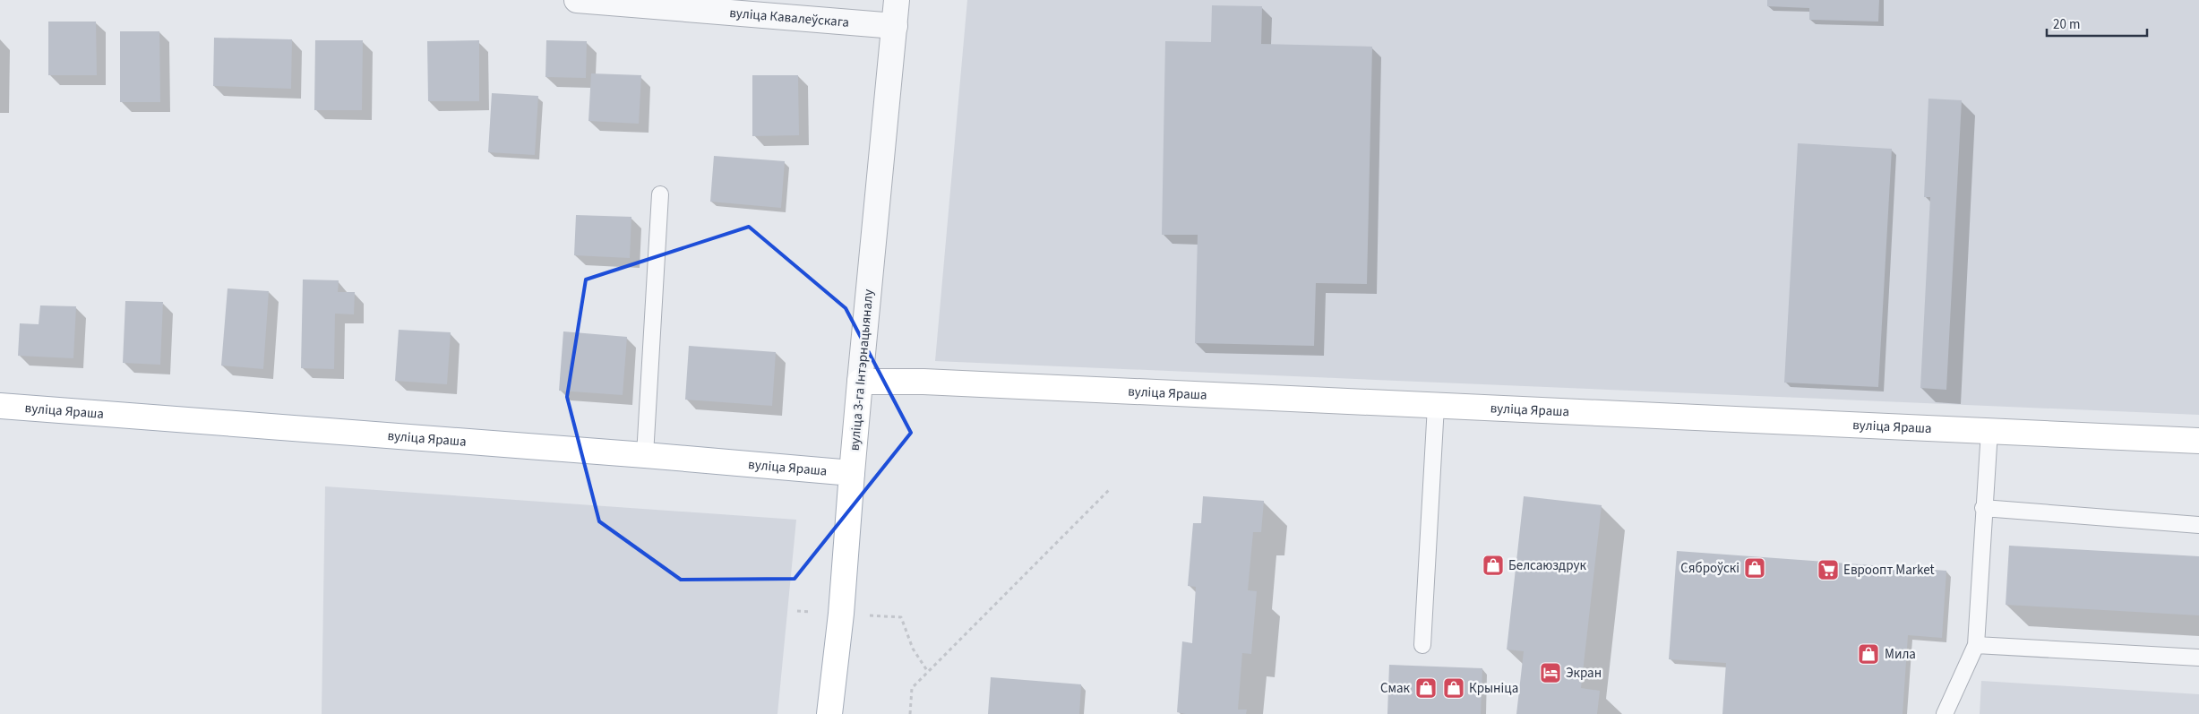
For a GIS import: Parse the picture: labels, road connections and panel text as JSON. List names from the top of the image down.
{
  "streets": {
    "street": ["вуліца Кавалеўскага", "вуліца 3-га Інтэрнацыяналу", "вуліца Яраша"]
  },
  "crossings": [
    ["вуліца Кавалеўскага", "вуліца 3-га Інтэрнацыяналу"],
    ["вуліца 3-га Інтэрнацыяналу", "вуліца Яраша"]
  ],
  "places": {
    "shop": [
      "Белсаюздрук",
      "Сяброўскі",
      "Мила",
      "Смак",
      "Крыніца"
    ],
    "supermarket": ["Евроопт Market"],
    "hotel": ["Экран"]
  },
  "scale_bar": "20 m"
}
